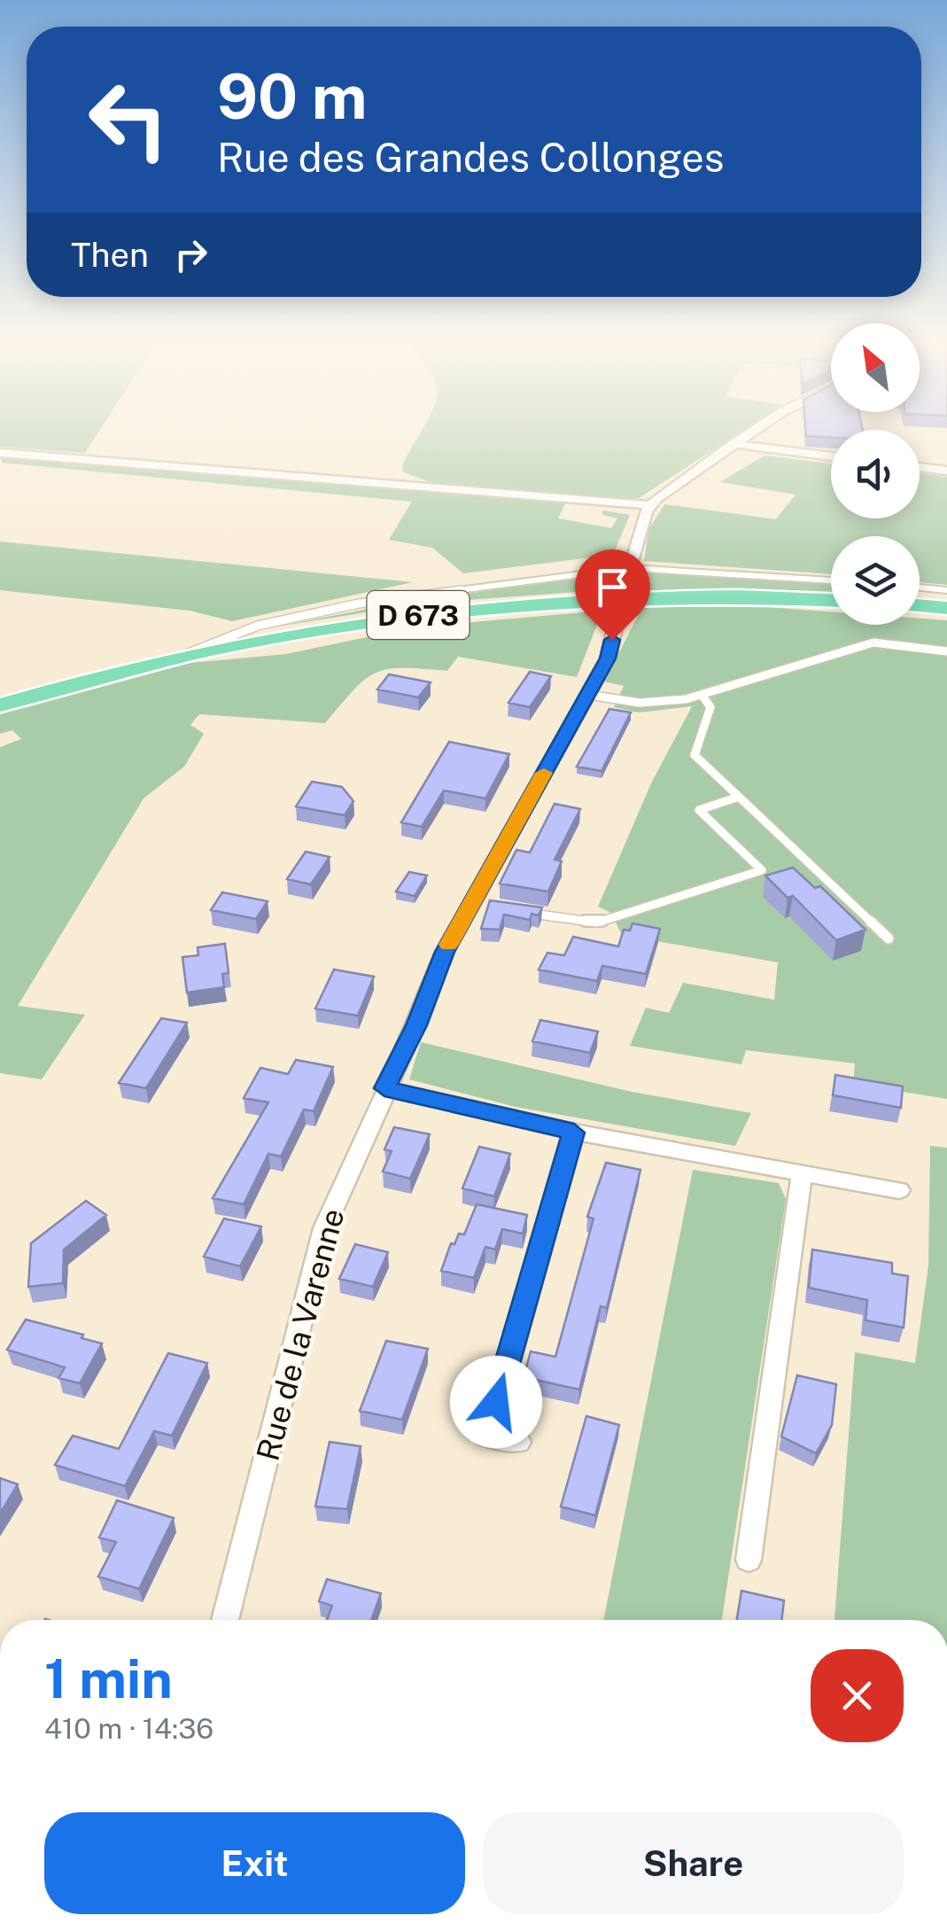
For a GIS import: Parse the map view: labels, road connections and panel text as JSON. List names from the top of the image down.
{
  "streets": {
    "main road": ["D 673"],
    "street": ["Rue de la Varenne"]
  },
  "north": "top left",
  "page": {
    "turn": ["90 m", "Rue des Grandes Collonges"],
    "then": "Then",
    "heading": ["1 min", "410 m · 14:36"],
    "buttons": ["Exit", "Share"]
  }
}
